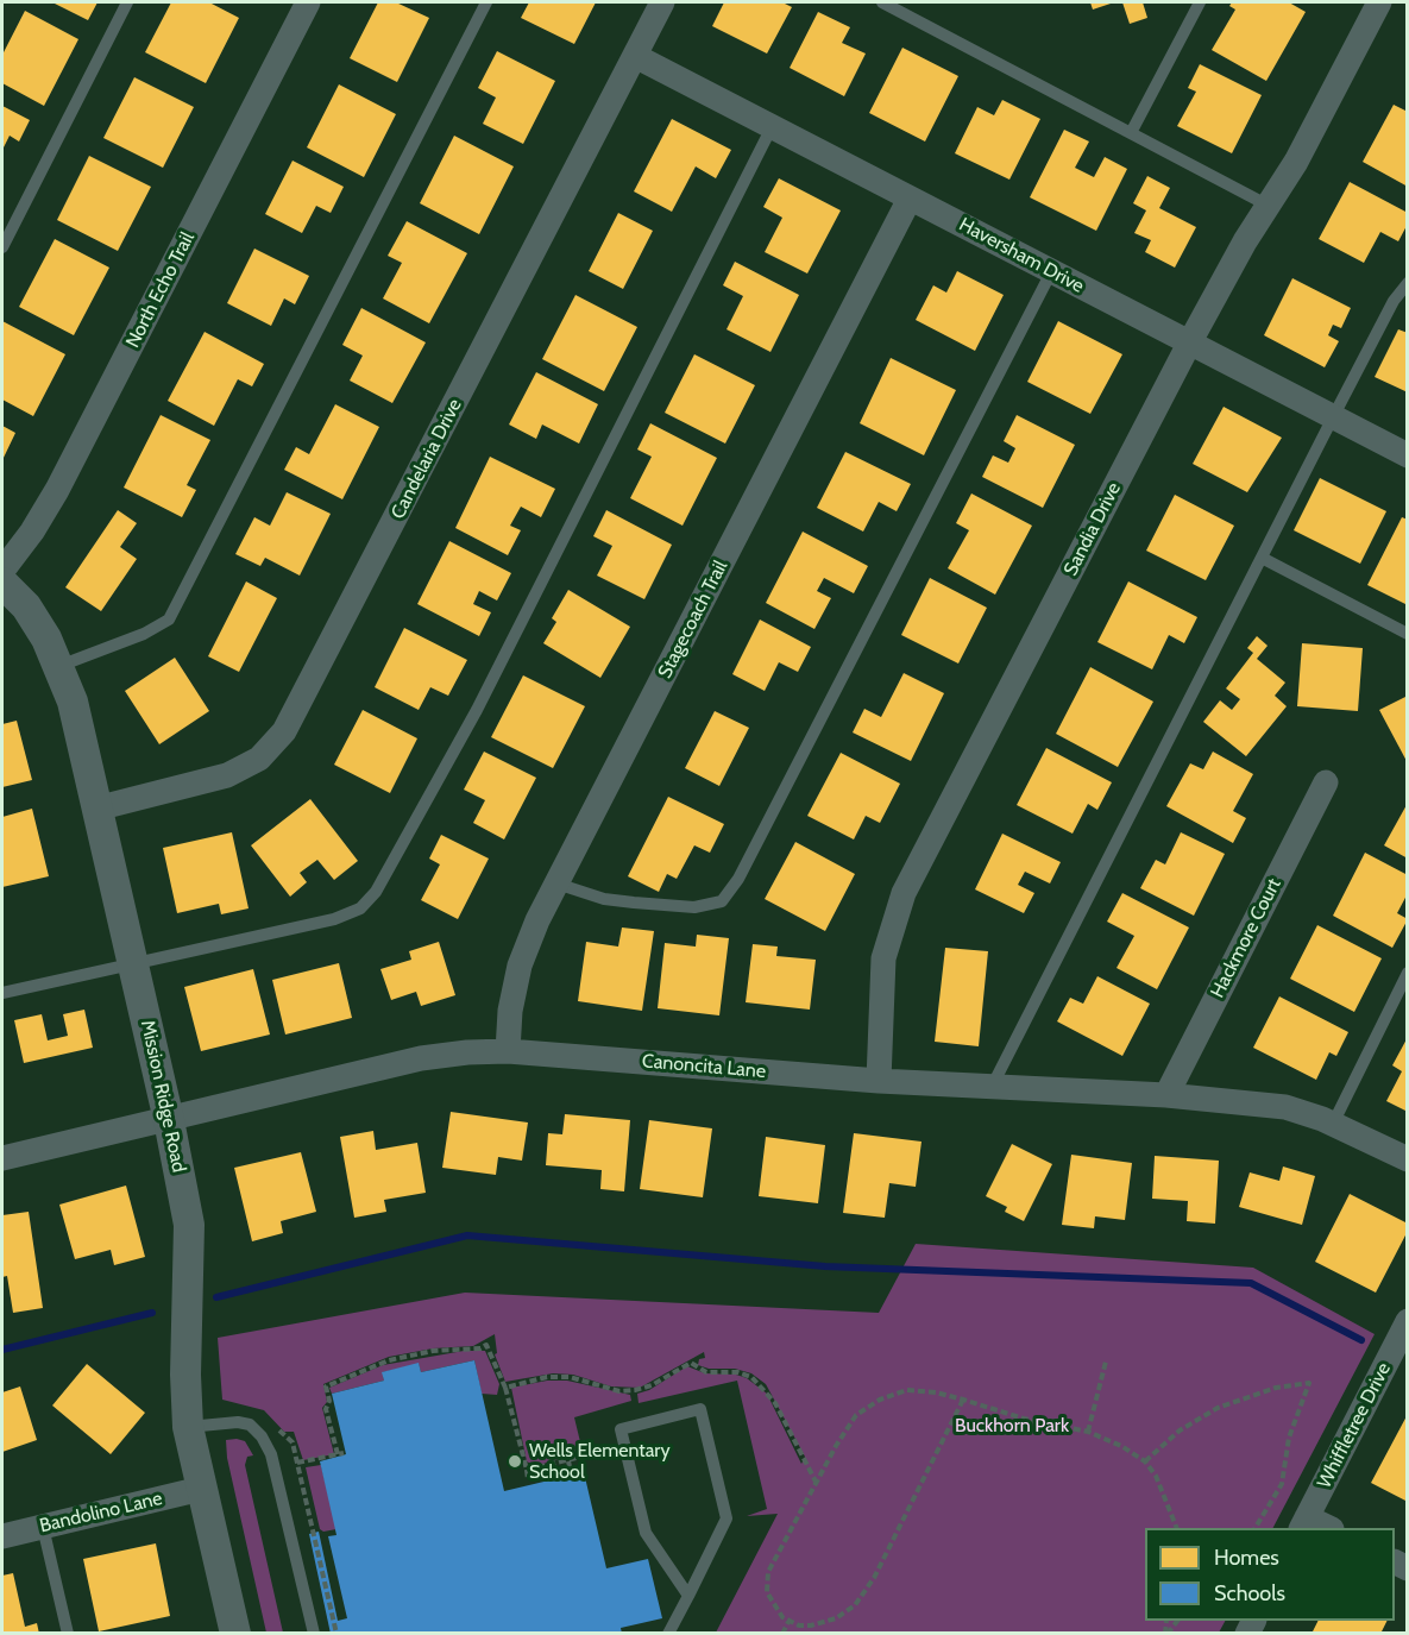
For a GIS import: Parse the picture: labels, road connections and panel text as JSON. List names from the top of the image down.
{
  "streets": {
    "street": [
      "Haversham Drive",
      "North Echo Trail",
      "Candelaria Drive",
      "Sandia Drive",
      "Stagecoach Trail",
      "Hackmore Court",
      "Canoncita Lane",
      "Mission Ridge Road",
      "Whiffletree Drive",
      "Bandolino Lane"
    ]
  },
  "crossings": [
    ["Haversham Drive", "Candelaria Drive"],
    ["Haversham Drive", "Sandia Drive"],
    ["Haversham Drive", "Stagecoach Trail"],
    ["Candelaria Drive", "Mission Ridge Road"],
    ["Sandia Drive", "Canoncita Lane"],
    ["Stagecoach Trail", "Canoncita Lane"],
    ["Hackmore Court", "Canoncita Lane"],
    ["Canoncita Lane", "Mission Ridge Road"],
    ["Mission Ridge Road", "Bandolino Lane"]
  ],
  "parks": ["Buckhorn Park"],
  "places": ["Wells Elementary School"],
  "legend": ["Homes", "Schools"]
}
